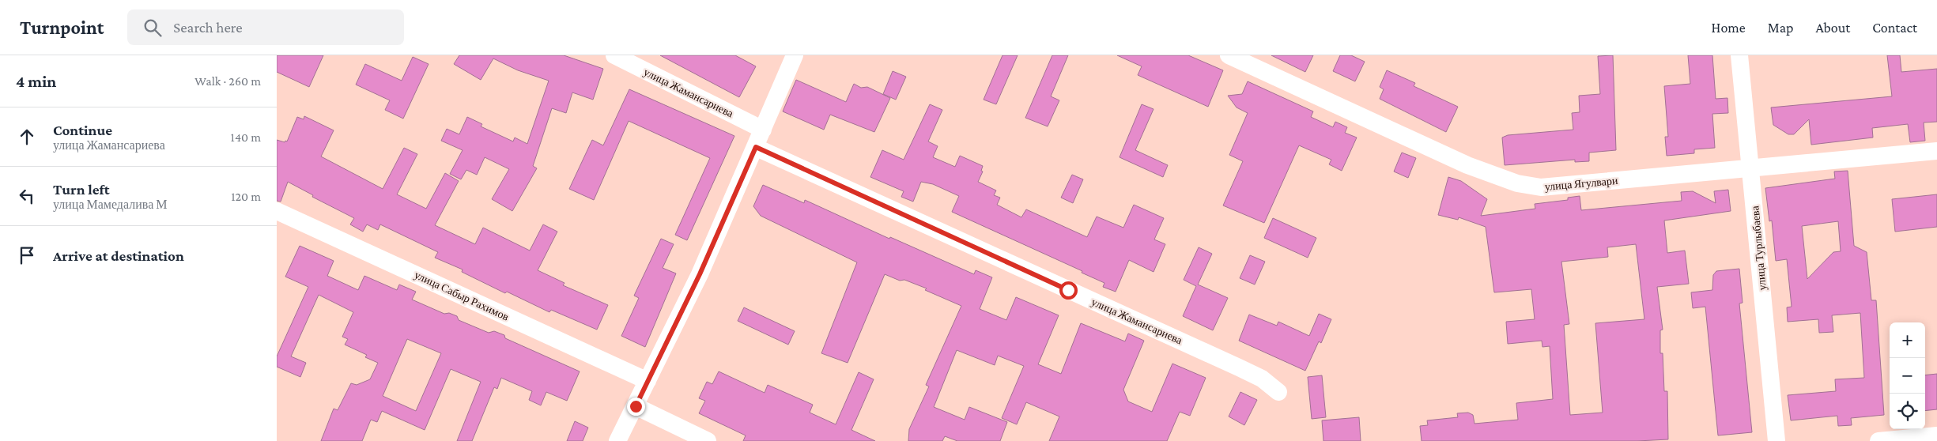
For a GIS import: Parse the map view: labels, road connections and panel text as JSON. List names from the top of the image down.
{
  "streets": {
    "street": [
      "улица Жамансариева",
      "улица Ягулвари",
      "улица Турлыбаева",
      "улица Сабыр Рахимов"
    ]
  },
  "crossings": [
    ["улица Ягулвари", "улица Турлыбаева"]
  ],
  "page": {
    "header": "Turnpoint",
    "search": "Search here",
    "nav": [
      "Home",
      "Map",
      "About",
      "Contact"
    ],
    "heading": ["4 min", "Walk · 260 m"],
    "list": [
      ["Continue", "улица Жамансариева", "140 m"],
      ["Turn left", "улица Мамедалива М", "120 m"],
      "Arrive at destination"
    ],
    "map_buttons": ["+", "−"]
  }
}
